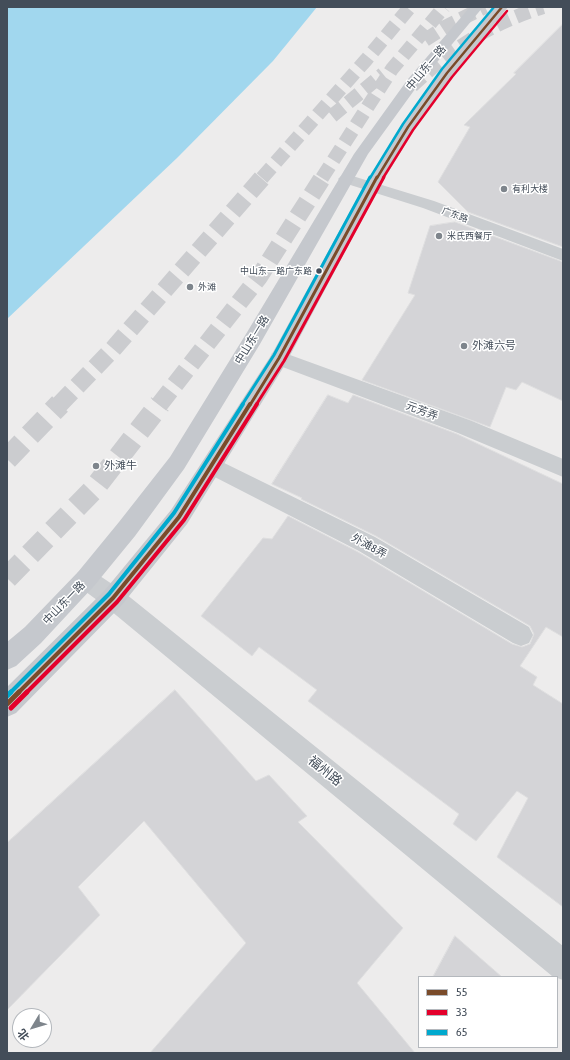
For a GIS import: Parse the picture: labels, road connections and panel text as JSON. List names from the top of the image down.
{
  "streets": {
    "main road": ["中山东一路"],
    "street": [
      "广东路",
      "元芳弄",
      "外滩8弄",
      "福州路"
    ]
  },
  "crossings": [
    ["中山东一路", "广东路"],
    ["中山东一路", "元芳弄"],
    ["中山东一路", "外滩8弄"],
    ["中山东一路", "福州路"]
  ],
  "places": [
    "有利大楼",
    "米氏西餐厅",
    "中山东一路广东路",
    "外滩",
    "外滩六号",
    "外滩牛"
  ],
  "lines": ["transit line 55", "transit line 65", "transit line 33"],
  "legend": ["55", "33", "65"],
  "north": "bottom left"
}
